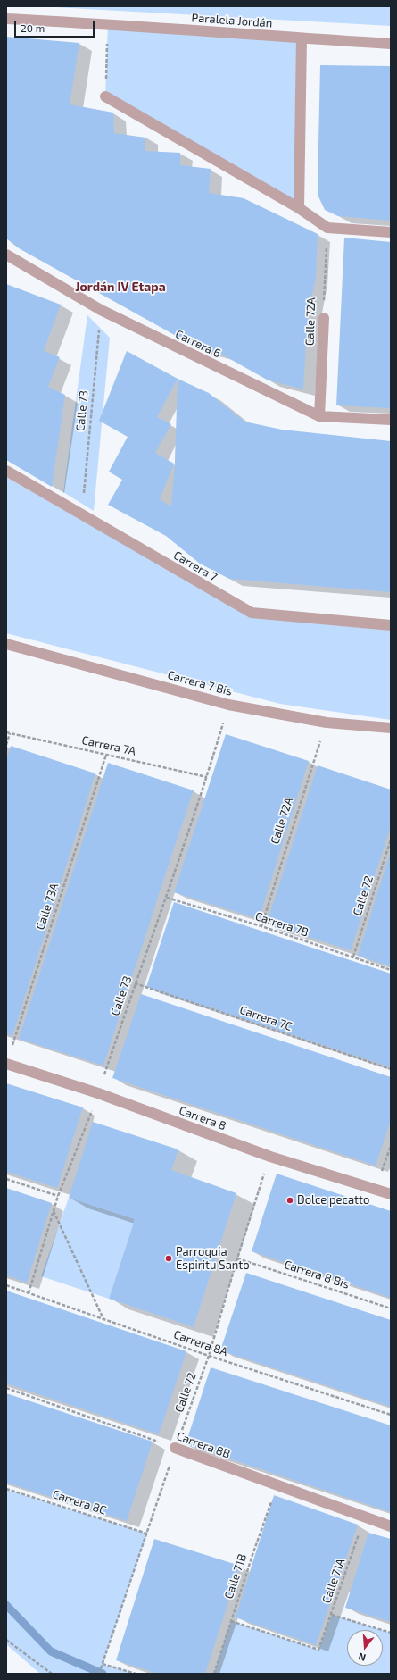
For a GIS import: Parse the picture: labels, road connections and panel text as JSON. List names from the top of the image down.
{
  "streets": {
    "street": [
      "Paralela Jordán",
      "Calle 72A",
      "Carrera 6",
      "Carrera 7",
      "Carrera 7 Bis",
      "Carrera 8",
      "Carrera 8B"
    ],
    "path": [
      "Calle 73",
      "Carrera 7A",
      "Calle 72",
      "Calle 73A",
      "Carrera 7B",
      "Carrera 7C",
      "Carrera 8 Bis",
      "Carrera 8A",
      "Carrera 8C",
      "Calle 71B",
      "Calle 71A"
    ]
  },
  "crossings": [
    ["Calle 72A", "Carrera 6"],
    ["Calle 72A", "Carrera 7 Bis"],
    ["Calle 72A", "Carrera 7B"],
    ["Carrera 6", "Calle 73"],
    ["Calle 73", "Carrera 7"],
    ["Calle 73", "Carrera 7 Bis"],
    ["Calle 73", "Carrera 7A"],
    ["Calle 73", "Carrera 7B"],
    ["Calle 73", "Carrera 7C"],
    ["Calle 73", "Carrera 8"],
    ["Calle 73", "Carrera 8A"],
    ["Carrera 7A", "Calle 73A"],
    ["Calle 72", "Carrera 7B"],
    ["Calle 72", "Carrera 8"],
    ["Calle 72", "Carrera 8 Bis"],
    ["Calle 72", "Carrera 8A"],
    ["Calle 72", "Carrera 8B"],
    ["Calle 72", "Carrera 8C"],
    ["Calle 73A", "Carrera 8"],
    ["Carrera 8B", "Calle 71B"],
    ["Carrera 8B", "Calle 71A"],
    ["Calle 71B", "Calle 71A"]
  ],
  "districts": ["Jordán IV Etapa"],
  "places": ["Dolce pecatto", "Parroquia Espiritu Santo"],
  "scale_bar": "20 m",
  "north": "bottom"
}
